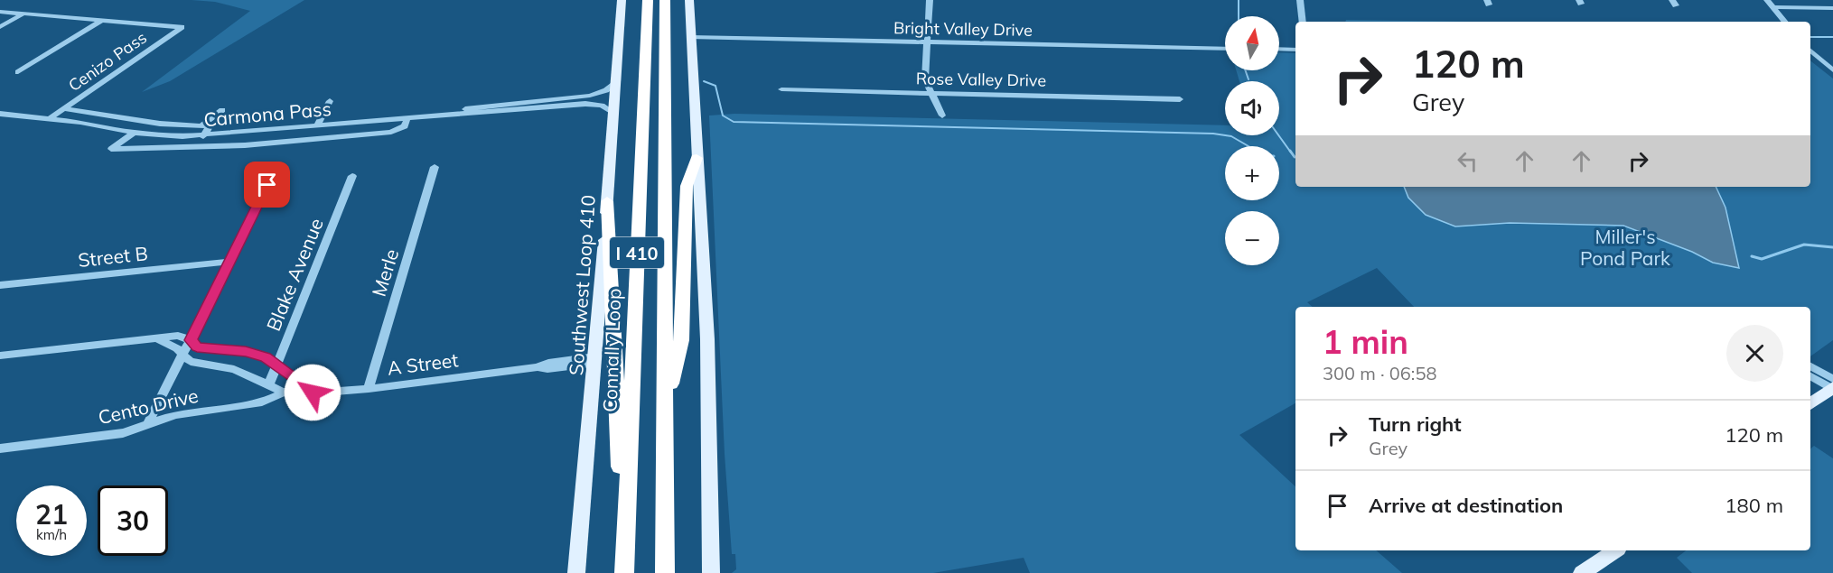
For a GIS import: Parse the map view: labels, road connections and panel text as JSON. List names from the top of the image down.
{
  "streets": {
    "highway": ["I 410", "Connally Loop"],
    "main road": ["Southwest Loop 410"],
    "street": [
      "Bright Valley Drive",
      "Cenizo Pass",
      "Rose Valley Drive",
      "Carmona Pass",
      "Street B",
      "Merle",
      "Blake Avenue",
      "A Street",
      "Cento Drive"
    ]
  },
  "crossings": [
    ["Cenizo Pass", "Carmona Pass"],
    ["Carmona Pass", "Southwest Loop 410"],
    ["Merle", "A Street"],
    ["Blake Avenue", "A Street"],
    ["Southwest Loop 410", "A Street"],
    ["A Street", "Cento Drive"]
  ],
  "parks": ["Miller's Pond Park"],
  "north": "top",
  "page": {
    "map_buttons": ["+", "−"],
    "turn": ["120 m", "Grey"],
    "heading": ["1 min", "300 m · 06:58"],
    "list": [
      {
        "name": "Turn right",
        "note": "Grey",
        "value": "120 m"
      },
      {
        "name": "Arrive at destination",
        "value": "180 m"
      }
    ],
    "speed": "21 km/h",
    "limit": "30"
  }
}
